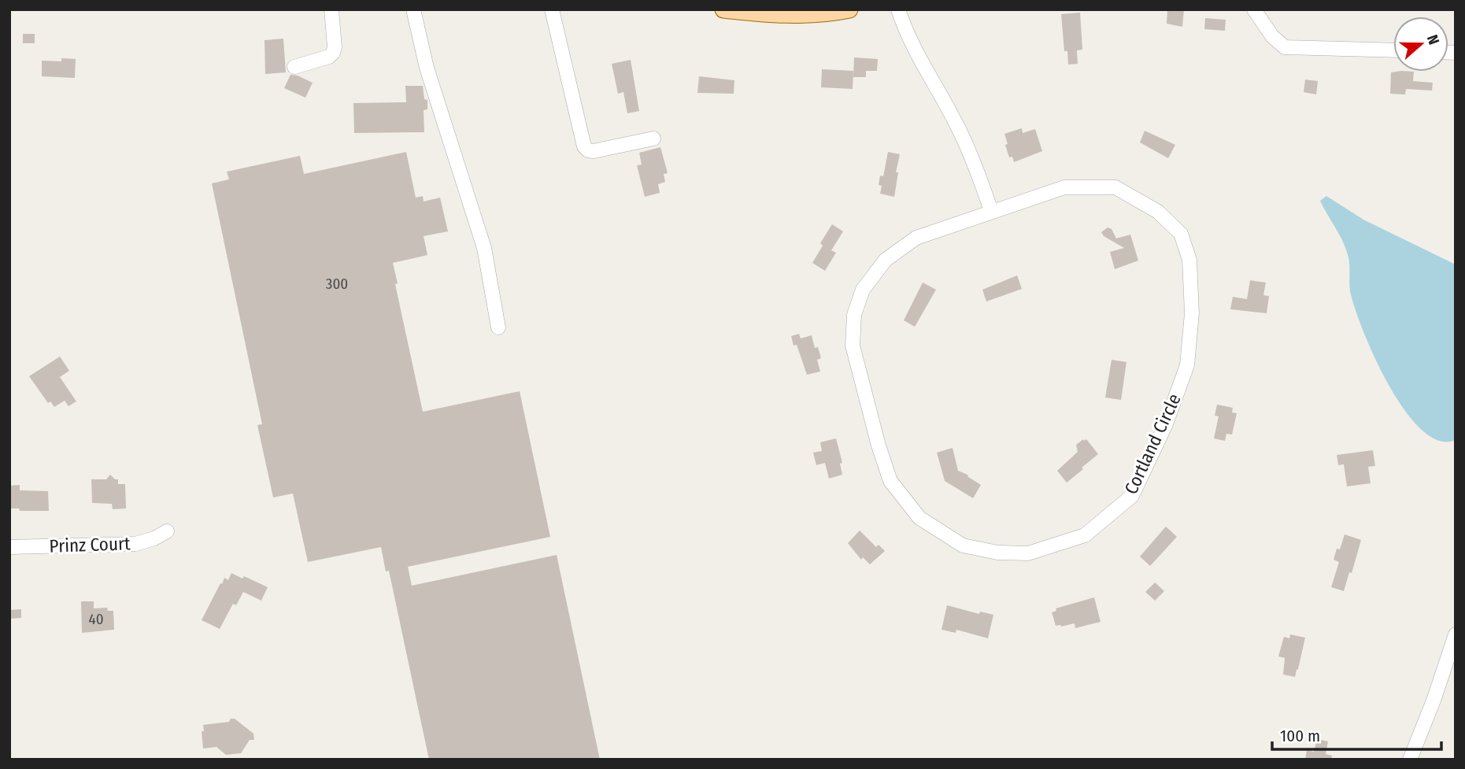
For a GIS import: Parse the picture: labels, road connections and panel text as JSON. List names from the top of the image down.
{
  "streets": {
    "street": ["Cortland Circle", "Prinz Court"]
  },
  "house_numbers": ["300", "40"],
  "scale_bar": "100 m",
  "north": "right"
}
